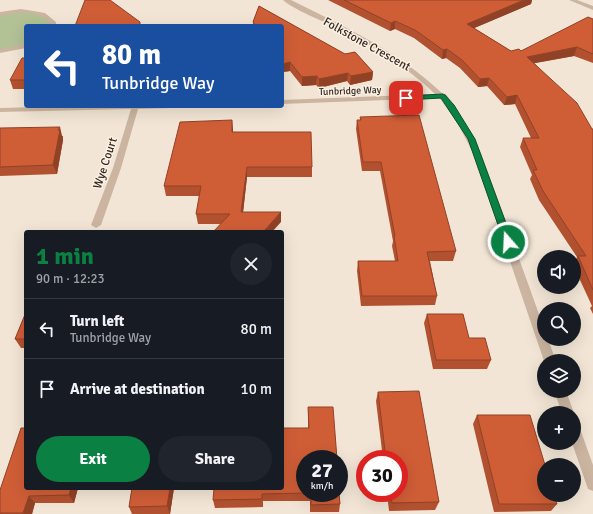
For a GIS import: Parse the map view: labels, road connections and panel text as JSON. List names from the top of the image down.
{
  "streets": {
    "street": ["Folkstone Crescent", "Tunbridge Way", "Wye Court"]
  },
  "crossings": [
    ["Folkstone Crescent", "Tunbridge Way"]
  ],
  "page": {
    "turn": ["80 m", "Tunbridge Way"],
    "heading": ["1 min", "90 m · 12:23"],
    "map_buttons": ["+", "−"],
    "list": [
      {
        "name": "Turn left",
        "note": "Tunbridge Way",
        "value": "80 m"
      },
      {
        "name": "Arrive at destination",
        "value": "10 m"
      }
    ],
    "buttons": ["Exit", "Share"],
    "speed": "27 km/h",
    "limit": "30"
  }
}
